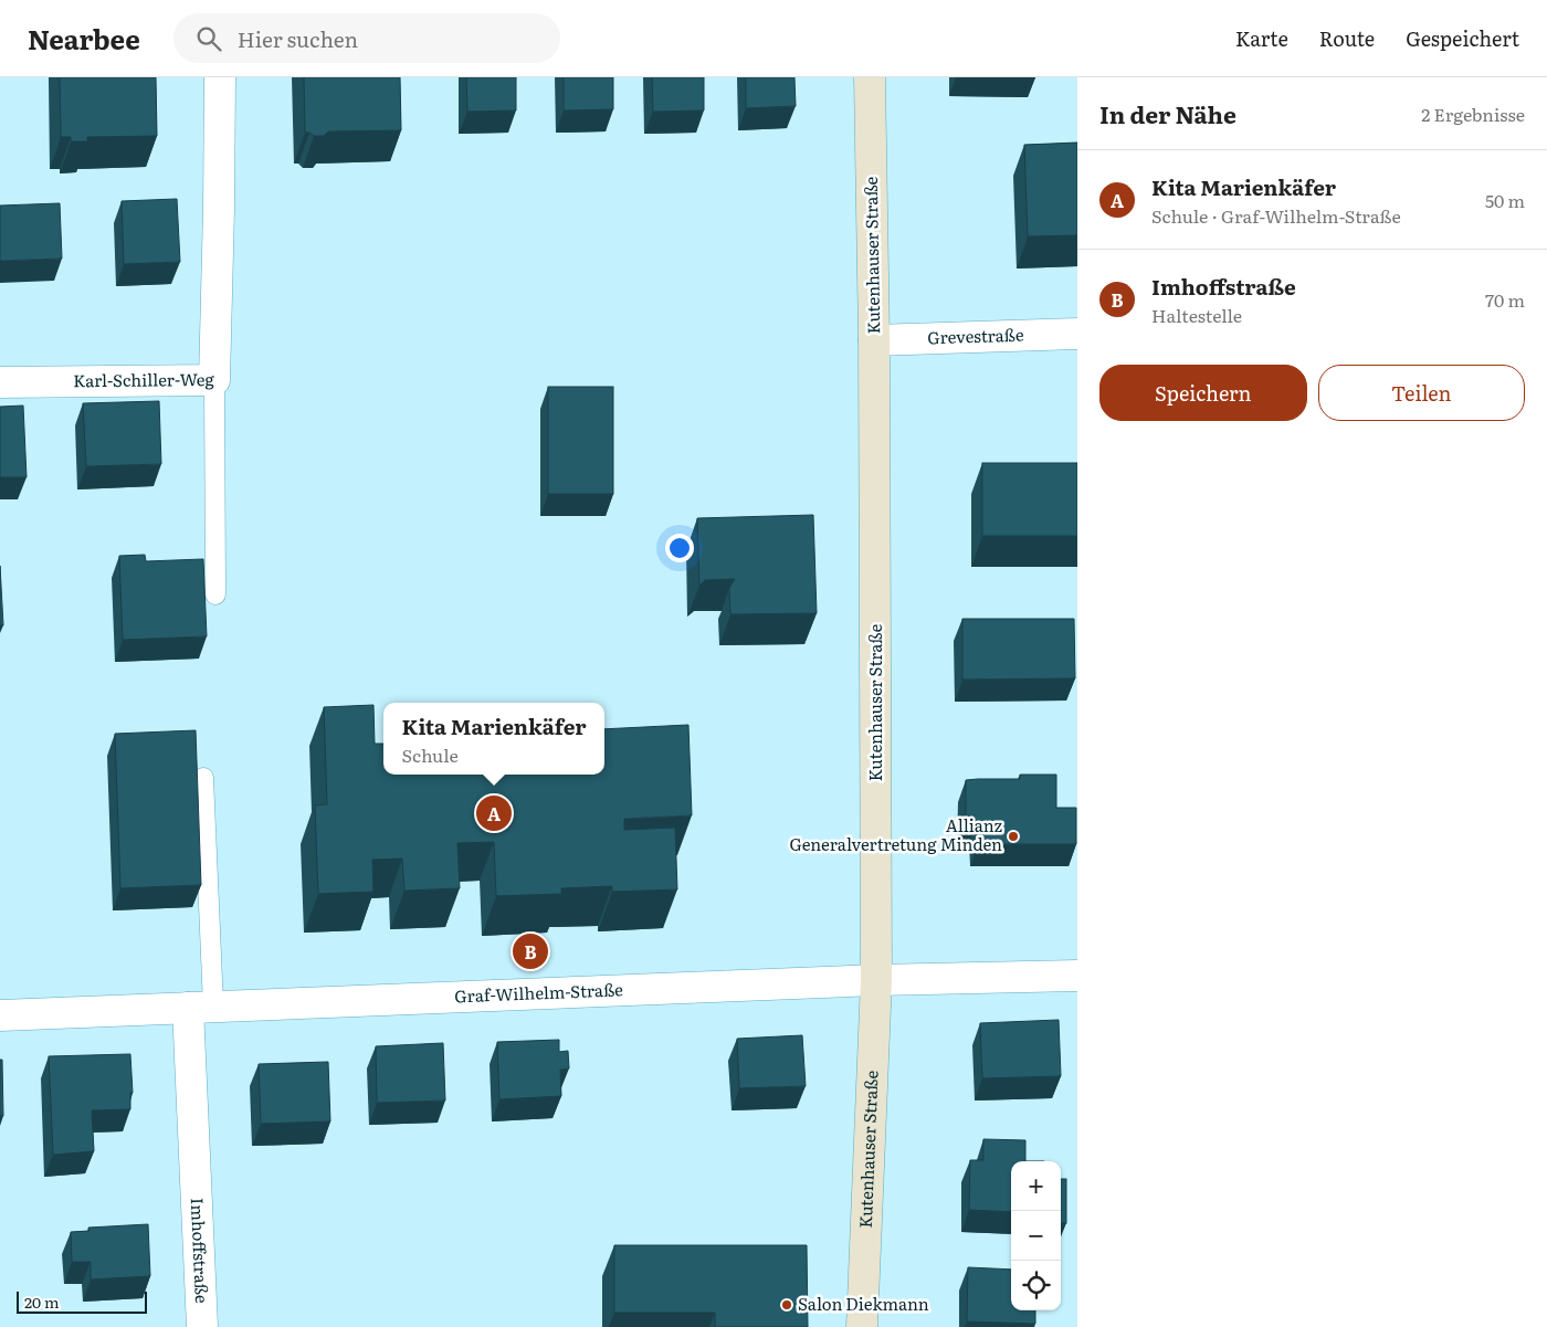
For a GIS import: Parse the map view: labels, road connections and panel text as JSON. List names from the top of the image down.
{
  "streets": {
    "street": [
      "Kutenhauser Straße",
      "Grevestraße",
      "Karl-Schiller-Weg",
      "Graf-Wilhelm-Straße",
      "Imhoffstraße"
    ]
  },
  "crossings": [
    ["Kutenhauser Straße", "Grevestraße"],
    ["Kutenhauser Straße", "Graf-Wilhelm-Straße"],
    ["Graf-Wilhelm-Straße", "Imhoffstraße"]
  ],
  "places": ["Allianz Generalvertretung Minden", "Salon Diekmann"],
  "scale_bar": "20 m",
  "page": {
    "header": "Nearbee",
    "search": "Hier suchen",
    "nav": ["Karte", "Route", "Gespeichert"],
    "heading": ["In der Nähe", "2 Ergebnisse"],
    "list": [
      {
        "mark": "A",
        "name": "Kita Marienkäfer",
        "note": "Schule · Graf-Wilhelm-Straße",
        "value": "50 m"
      },
      {
        "mark": "B",
        "name": "Imhoffstraße",
        "note": "Haltestelle",
        "value": "70 m"
      }
    ],
    "buttons": ["Speichern", "Teilen"],
    "popup": ["Kita Marienkäfer", "Schule"],
    "pins": ["A", "B"],
    "map_buttons": ["+", "−"],
    "scale": "20 m"
  }
}
